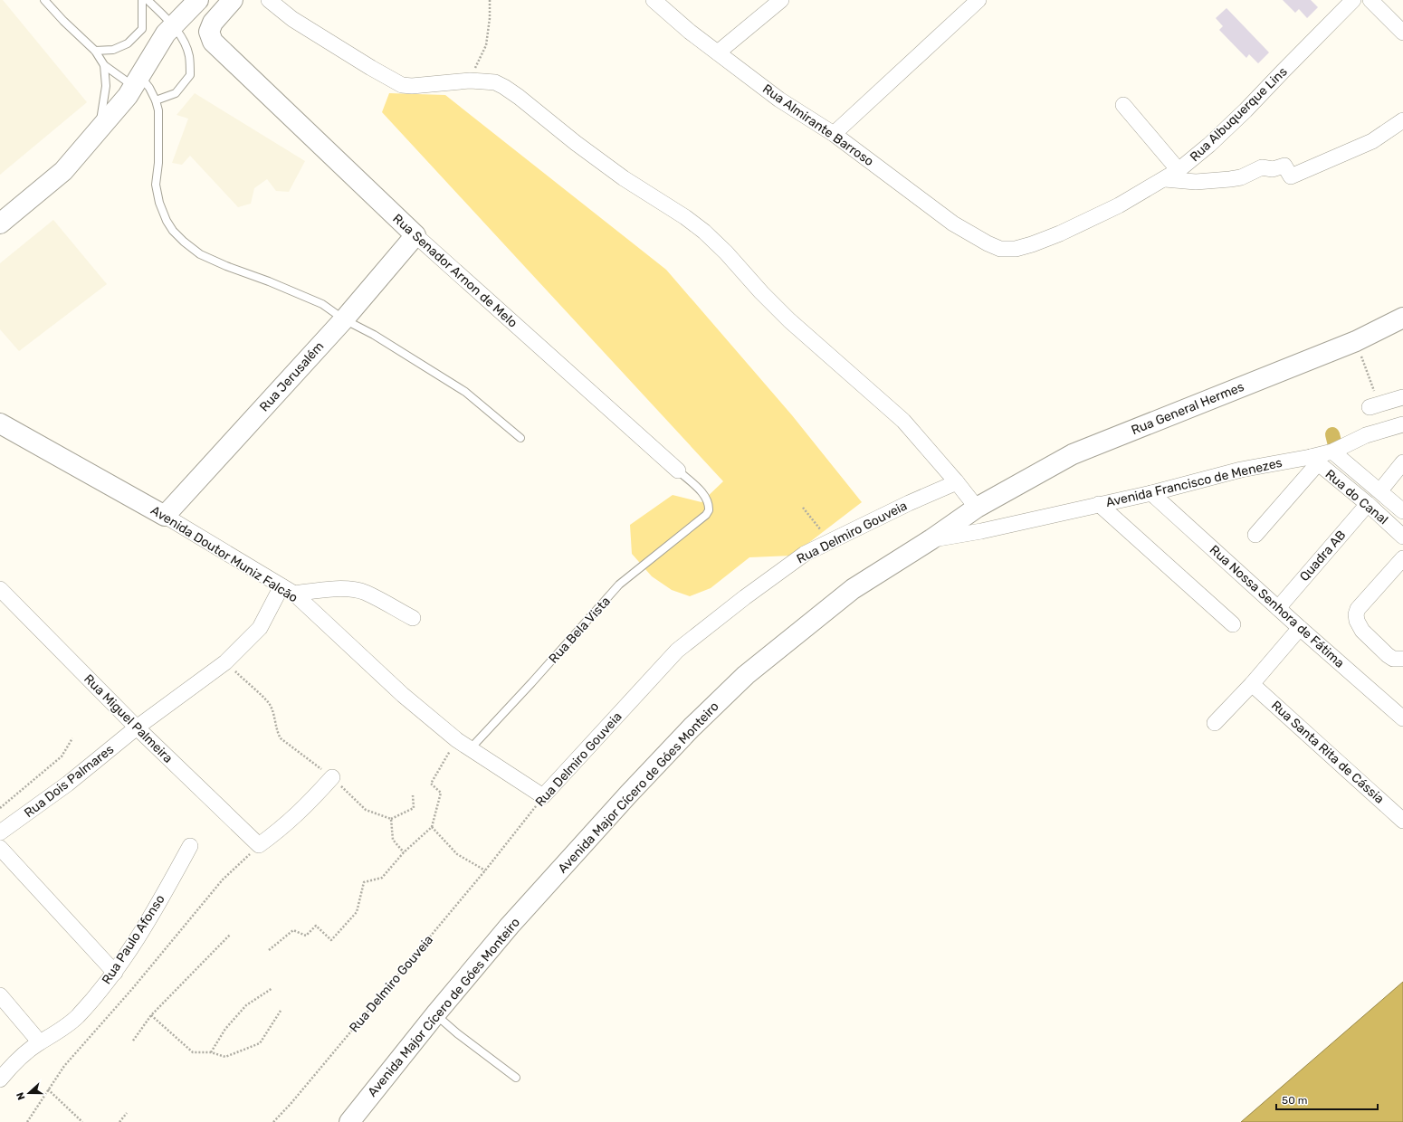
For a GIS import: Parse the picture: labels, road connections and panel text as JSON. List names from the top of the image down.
{
  "streets": {
    "street": [
      "Rua Albuquerque Lins",
      "Rua Almirante Barroso",
      "Rua Senador Arnon de Melo",
      "Rua Jerusalém",
      "Rua General Hermes",
      "Avenida Francisco de Menezes",
      "Rua do Canal",
      "Rua Delmiro Gouveia",
      "Avenida Doutor Muniz Falcão",
      "Quadra AB",
      "Rua Nossa Senhora de Fátima",
      "Rua Miguel Palmeira",
      "Rua Santa Rita de Cássia",
      "Rua Dois Palmares",
      "Avenida Major Cícero de Góes Monteiro",
      "Rua Paulo Afonso"
    ],
    "lane": ["Rua Bela Vista"]
  },
  "crossings": [
    ["Rua Albuquerque Lins", "Rua Almirante Barroso"],
    ["Rua Senador Arnon de Melo", "Rua Jerusalém"],
    ["Rua Senador Arnon de Melo", "Rua Bela Vista"],
    ["Rua Jerusalém", "Avenida Doutor Muniz Falcão"],
    ["Rua General Hermes", "Avenida Major Cícero de Góes Monteiro"],
    ["Avenida Francisco de Menezes", "Rua do Canal"],
    ["Avenida Francisco de Menezes", "Rua Nossa Senhora de Fátima"],
    ["Avenida Francisco de Menezes", "Avenida Major Cícero de Góes Monteiro"],
    ["Rua do Canal", "Quadra AB"],
    ["Rua Delmiro Gouveia", "Avenida Doutor Muniz Falcão"],
    ["Avenida Doutor Muniz Falcão", "Rua Bela Vista"],
    ["Avenida Doutor Muniz Falcão", "Rua Dois Palmares"],
    ["Quadra AB", "Rua Nossa Senhora de Fátima"],
    ["Rua Miguel Palmeira", "Rua Dois Palmares"]
  ],
  "scale_bar": "50 m",
  "north": "left"
}
